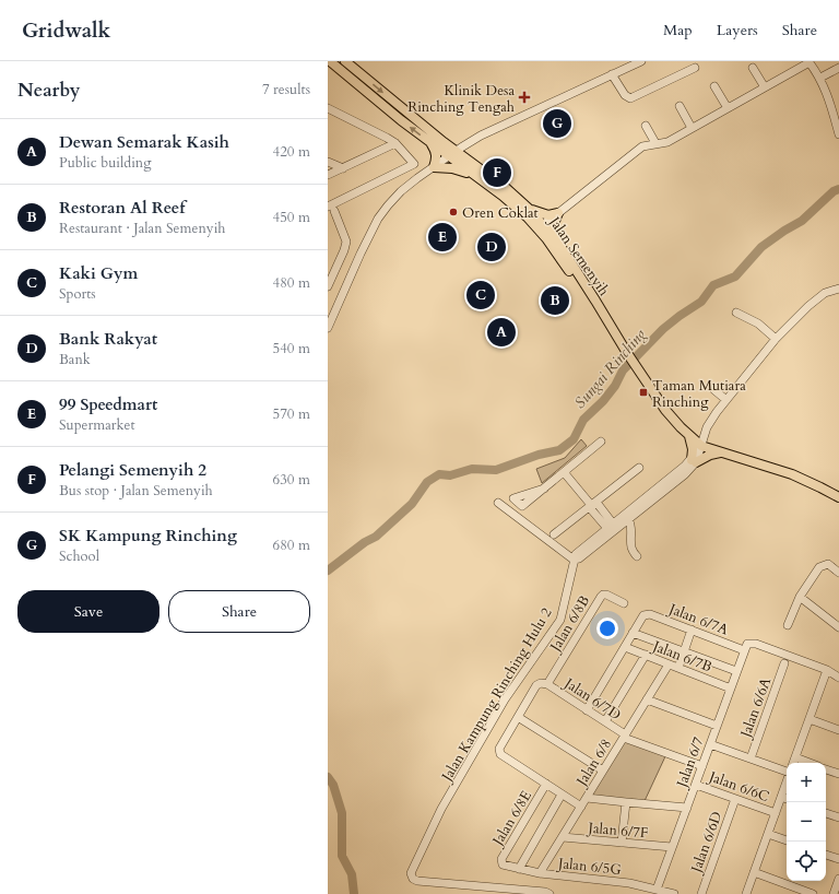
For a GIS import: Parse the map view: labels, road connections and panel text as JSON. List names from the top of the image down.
{
  "streets": {
    "main road": ["Jalan Semenyih"],
    "street": [
      "Jalan 6/7A",
      "Jalan 6/8B",
      "Jalan 6/7B",
      "Jalan Kampung Rinching Hulu 2",
      "Jalan 6/7D",
      "Jalan 6/6A",
      "Jalan 6/8",
      "Jalan 6/7",
      "Jalan 6/6C",
      "Jalan 6/8E",
      "Jalan 6/7F",
      "Jalan 6/6D",
      "Jalan 6/5G"
    ]
  },
  "crossings": [
    ["Jalan 6/7A", "Jalan 6/7"],
    ["Jalan 6/8B", "Jalan 6/7D"],
    ["Jalan 6/7B", "Jalan 6/8"],
    ["Jalan 6/7B", "Jalan 6/7"],
    ["Jalan 6/7D", "Jalan 6/8"],
    ["Jalan 6/7D", "Jalan 6/7"],
    ["Jalan 6/8", "Jalan 6/7F"],
    ["Jalan 6/8", "Jalan 6/5G"],
    ["Jalan 6/7", "Jalan 6/6C"],
    ["Jalan 6/7", "Jalan 6/7F"],
    ["Jalan 6/7", "Jalan 6/5G"],
    ["Jalan 6/6C", "Jalan 6/6D"],
    ["Jalan 6/8E", "Jalan 6/5G"]
  ],
  "water": ["Sungai Rinching"],
  "places": {
    "health": ["Klinik Desa Rinching Tengah"],
    "other": ["Oren Coklat"],
    "transit": ["Taman Mutiara Rinching"]
  },
  "page": {
    "header": "Gridwalk",
    "nav": ["Map", "Layers", "Share"],
    "heading": ["Nearby", "7 results"],
    "pins": [
      "G",
      "F",
      "E",
      "D",
      "C",
      "B",
      "A"
    ],
    "list": [
      {
        "mark": "A",
        "name": "Dewan Semarak Kasih",
        "note": "Public building",
        "value": "420 m"
      },
      {
        "mark": "B",
        "name": "Restoran Al Reef",
        "note": "Restaurant · Jalan Semenyih",
        "value": "450 m"
      },
      {
        "mark": "C",
        "name": "Kaki Gym",
        "note": "Sports",
        "value": "480 m"
      },
      {
        "mark": "D",
        "name": "Bank Rakyat",
        "note": "Bank",
        "value": "540 m"
      },
      {
        "mark": "E",
        "name": "99 Speedmart",
        "note": "Supermarket",
        "value": "570 m"
      },
      {
        "mark": "F",
        "name": "Pelangi Semenyih 2",
        "note": "Bus stop · Jalan Semenyih",
        "value": "630 m"
      },
      {
        "mark": "G",
        "name": "SK Kampung Rinching",
        "note": "School",
        "value": "680 m"
      }
    ],
    "buttons": ["Save", "Share"],
    "map_buttons": ["+", "−"]
  }
}
